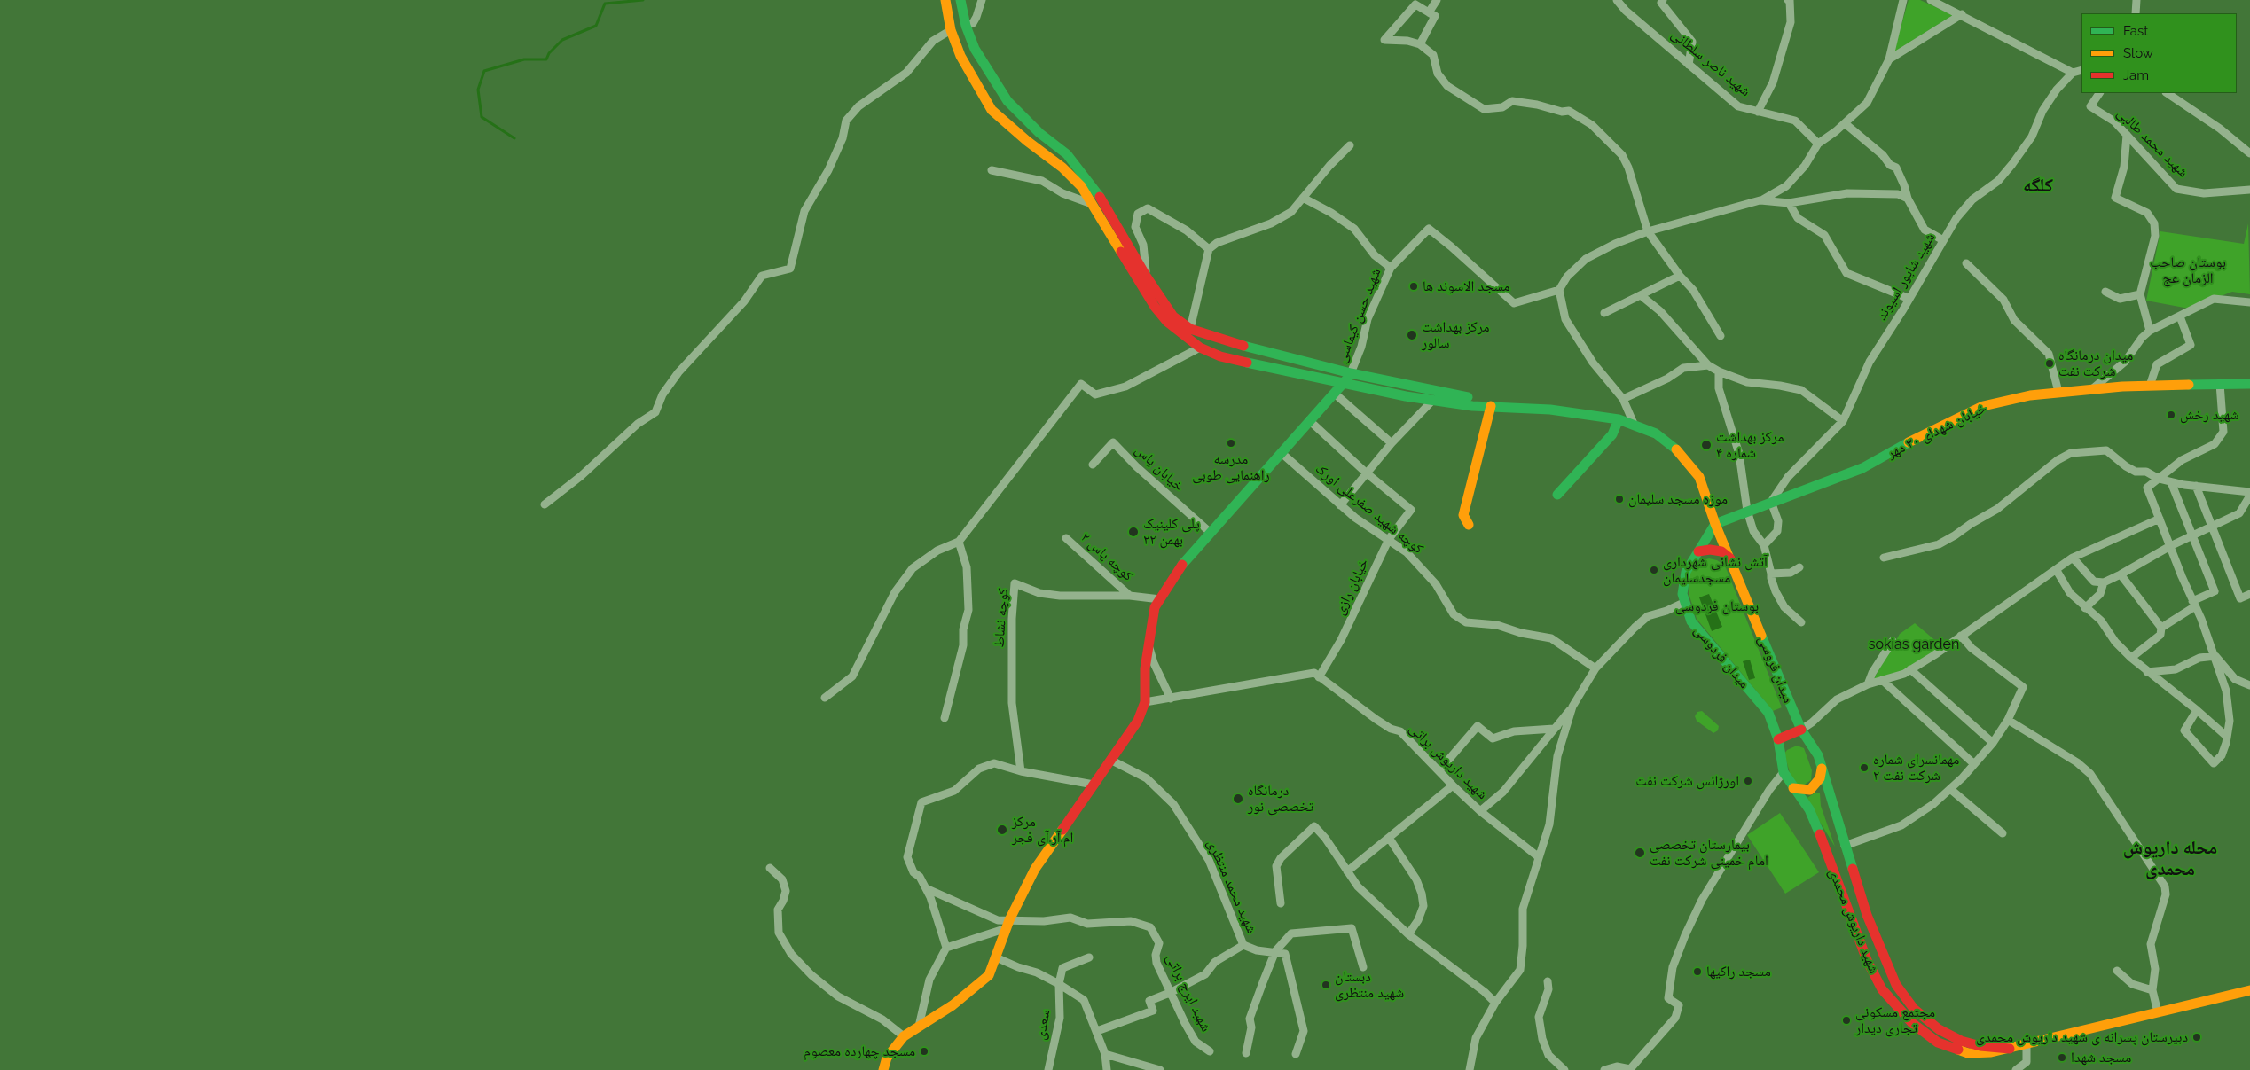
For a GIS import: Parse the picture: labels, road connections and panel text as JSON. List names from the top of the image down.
{
  "streets": {
    "main road": [
      "خیابان شهدای ۳۰ مهر",
      "میدان فردوسی",
      "میدان فروسی",
      "شهید داریوش محمدی"
    ],
    "street": [
      "شهید ناصر سلطانی",
      "شهید محمد طالبی",
      "شهید شاپور اسیوند",
      "شهید حسن کیماسی",
      "خیابان یاس",
      "کوچه شهید صفرعلی اورک",
      "کوچه یاس ۲",
      "خیابان رازی",
      "کوچه نشاط",
      "شهید داریوش براتی",
      "شهید محمد منتظری",
      "شهید ایرج براتی",
      "سعدی"
    ]
  },
  "crossings": [
    ["شهید شاپور اسیوند", "خیابان شهدای ۳۰ مهر"],
    ["خیابان شهدای ۳۰ مهر", "میدان فردوسی"],
    ["خیابان شهدای ۳۰ مهر", "میدان فروسی"],
    ["کوچه شهید صفرعلی اورک", "خیابان رازی"],
    ["کوچه یاس ۲", "کوچه نشاط"],
    ["خیابان رازی", "شهید داریوش براتی"],
    ["میدان فردوسی", "میدان فروسی"],
    ["میدان فردوسی", "شهید داریوش محمدی"],
    ["میدان فروسی", "شهید داریوش محمدی"]
  ],
  "districts": ["کلگه", "محله داریوش محمدی"],
  "parks": ["بوستان صاحب الزمان عج", "بوستان فردوسی", "sokias garden"],
  "places": [
    "مسجد الاسوند ها",
    "مرکز بهداشت سالور",
    "میدان درمانگاه شرکت نفت",
    "شهید رخش",
    "مدرسه راهنمایی طوبی",
    "مرکز بهداشت شماره ۴",
    "موزه مسجد سلیمان",
    "پلی کلینیک ۲۲ بهمن",
    "آتش نشانی شهرداری مسجدسلیمان",
    "مهمانسرای شماره ۲ شرکت نفت",
    "اورژانس شرکت نفت",
    "درمانگاه تخصصی نور",
    "مرکز ام.آر.آی فجر",
    "بیمارستان تخصصی امام خمینی شرکت نفت",
    "مسجد راکیها",
    "دبستان شهید منتظری",
    "مجتمع مسکونی تجاری دیدار",
    "دبیرستان پسرانه ی شهید داریوش محمدی",
    "مسجد چهارده معصوم",
    "مسجد شهدا"
  ],
  "legend": ["Fast", "Slow", "Jam"]
}
